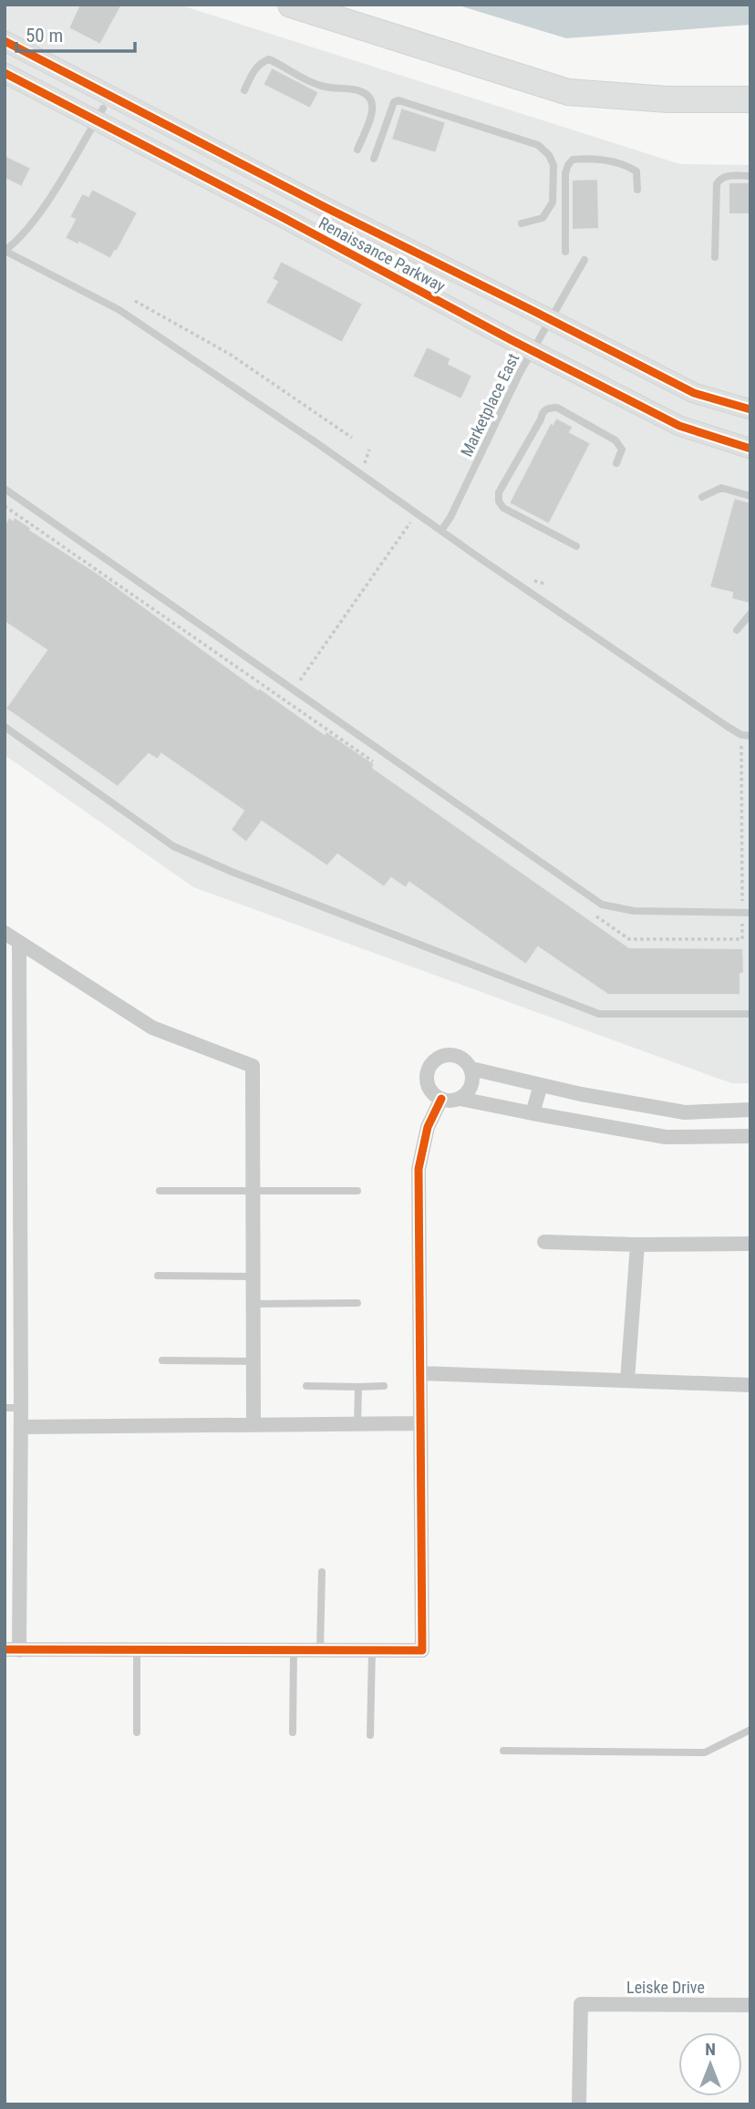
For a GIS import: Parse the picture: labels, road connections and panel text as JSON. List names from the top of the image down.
{
  "streets": {
    "street": ["Renaissance Parkway", "Leiske Drive"],
    "lane": ["Marketplace East"]
  },
  "crossings": [
    ["Renaissance Parkway", "Marketplace East"]
  ],
  "scale_bar": "50 m",
  "north": "top"
}
